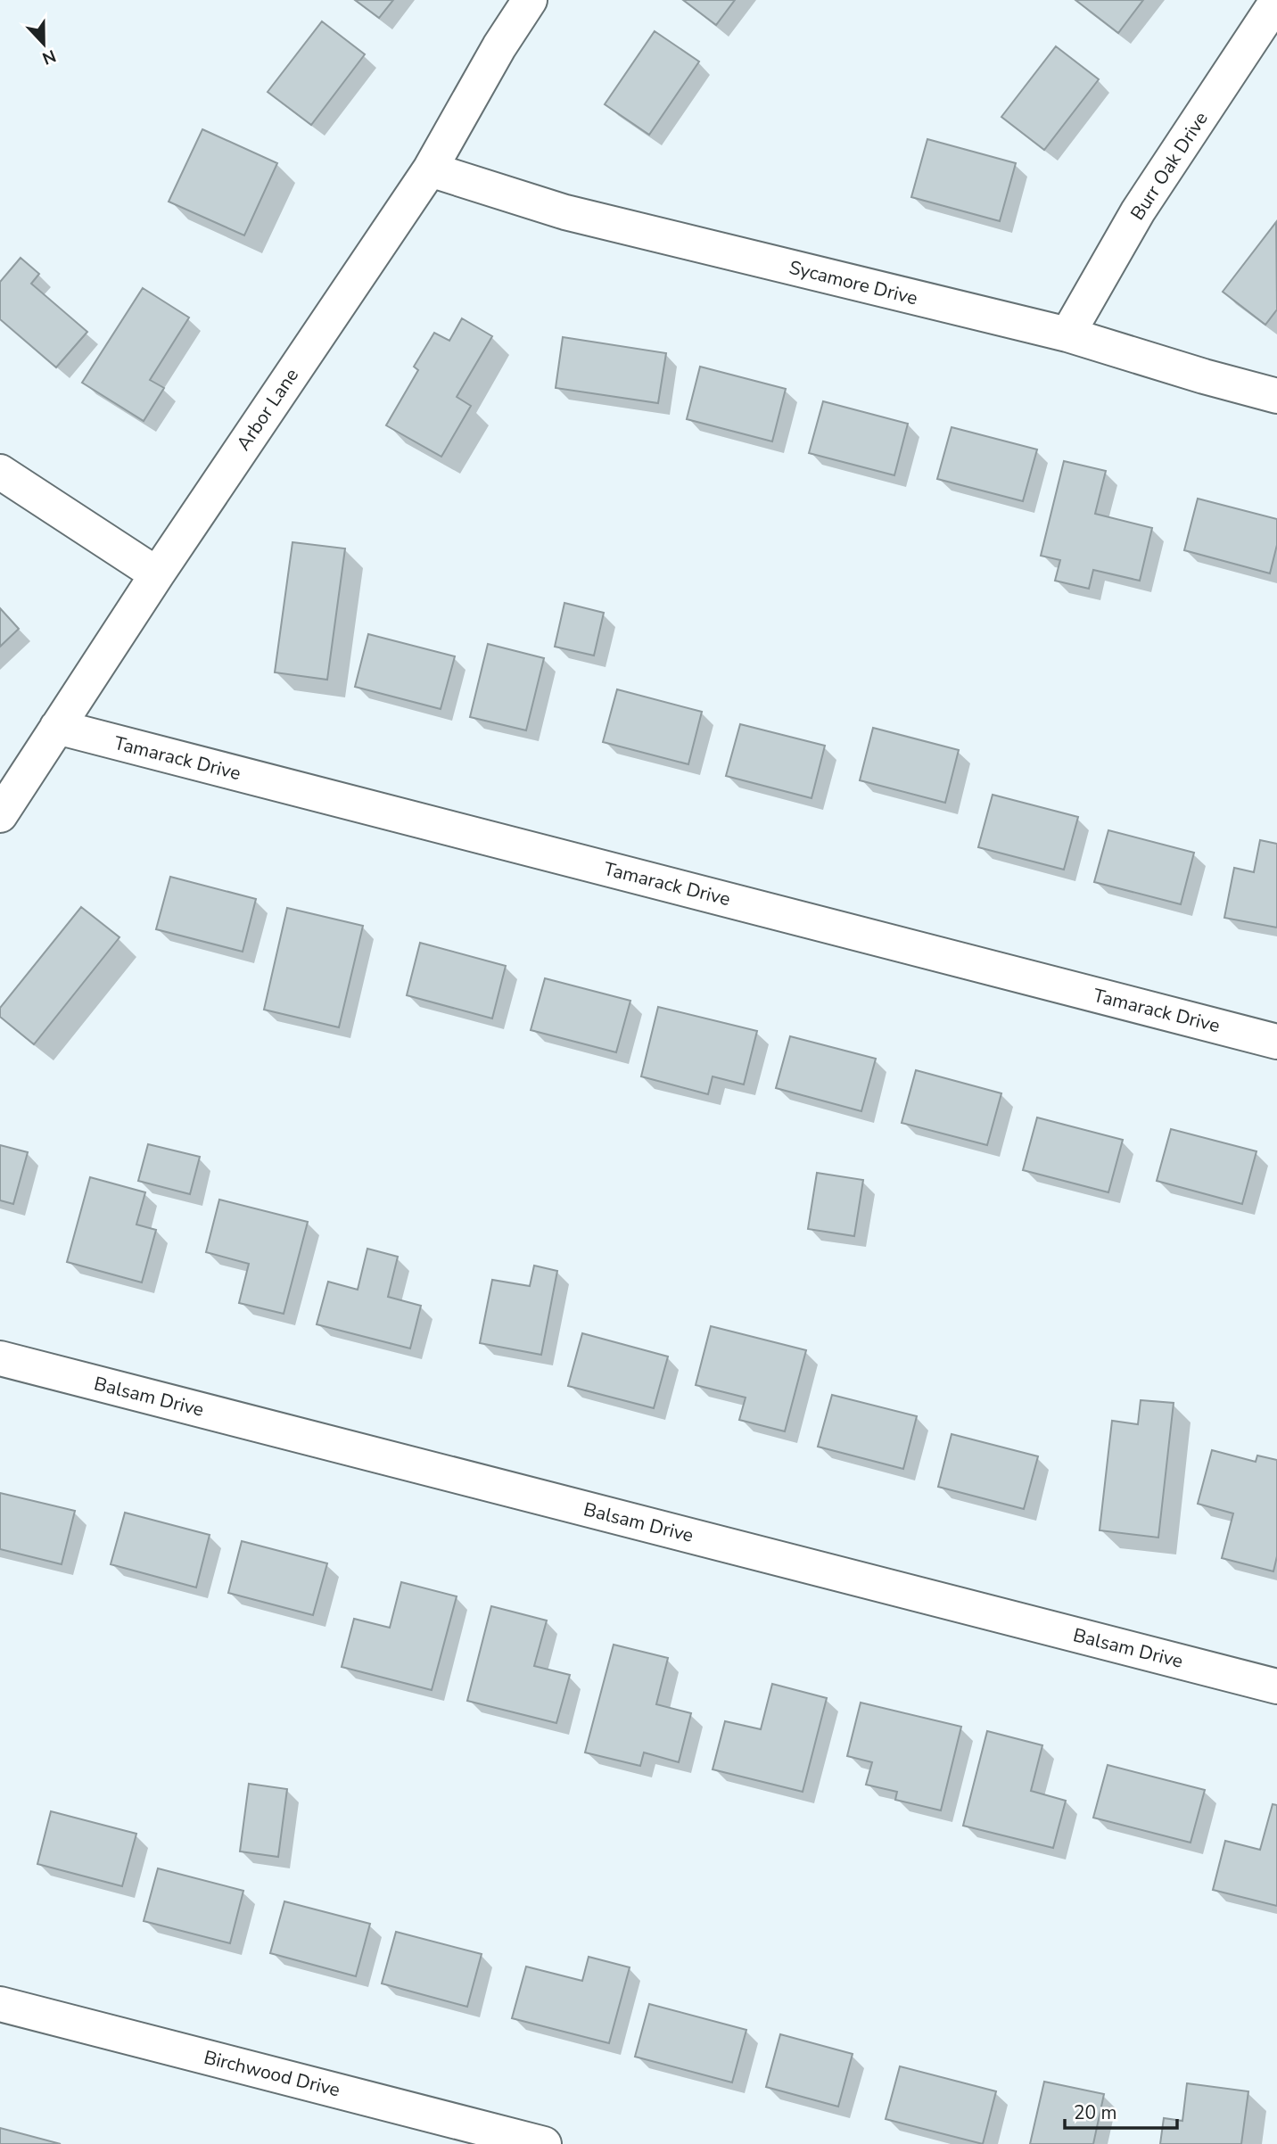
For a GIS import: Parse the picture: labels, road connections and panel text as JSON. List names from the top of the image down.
{
  "streets": {
    "street": [
      "Burr Oak Drive",
      "Sycamore Drive",
      "Arbor Lane",
      "Tamarack Drive",
      "Balsam Drive",
      "Birchwood Drive"
    ]
  },
  "crossings": [
    ["Burr Oak Drive", "Sycamore Drive"],
    ["Sycamore Drive", "Arbor Lane"],
    ["Arbor Lane", "Tamarack Drive"]
  ],
  "scale_bar": "20 m",
  "north": "bottom"
}
